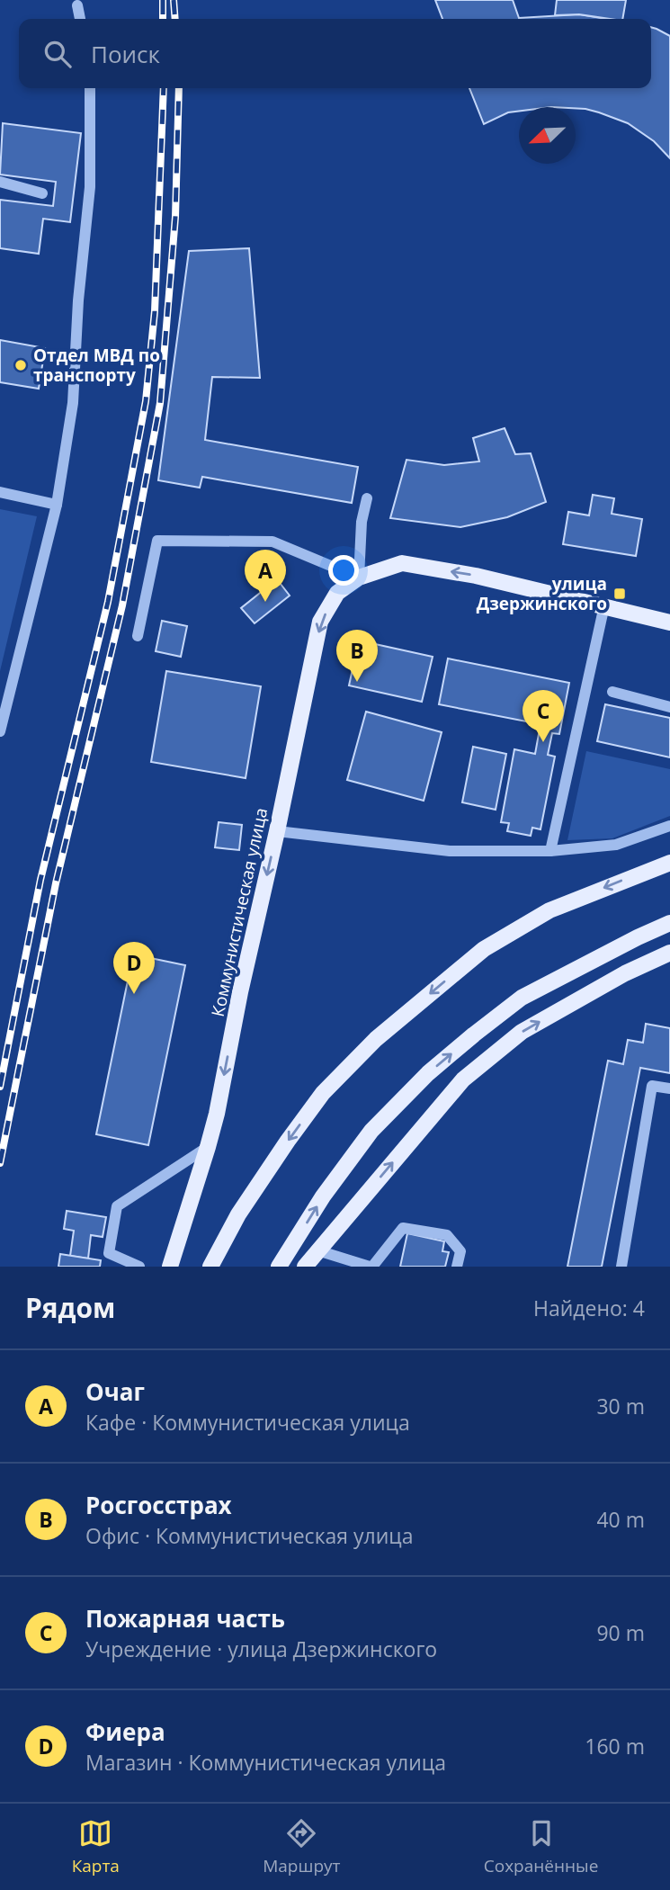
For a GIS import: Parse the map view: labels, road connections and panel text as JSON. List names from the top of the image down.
{
  "streets": {
    "main road": ["Коммунистическая улица"]
  },
  "one_way": ["Коммунистическая улица"],
  "places": {
    "other": ["Отдел МВД по транспорту"],
    "transit": ["улица Дзержинского"]
  },
  "north": "bottom left",
  "page": {
    "search": "Поиск",
    "pins": [
      "A",
      "B",
      "C",
      "D"
    ],
    "heading": ["Рядом", "Найдено: 4"],
    "list": [
      {
        "mark": "A",
        "name": "Очаг",
        "note": "Кафе · Коммунистическая улица",
        "value": "30 m"
      },
      {
        "mark": "B",
        "name": "Росгосстрах",
        "note": "Офис · Коммунистическая улица",
        "value": "40 m"
      },
      {
        "mark": "C",
        "name": "Пожарная часть",
        "note": "Учреждение · улица Дзержинского",
        "value": "90 m"
      },
      {
        "mark": "D",
        "name": "Фиера",
        "note": "Магазин · Коммунистическая улица",
        "value": "160 m"
      }
    ],
    "nav": ["Карта", "Маршрут", "Сохранённые"]
  }
}
